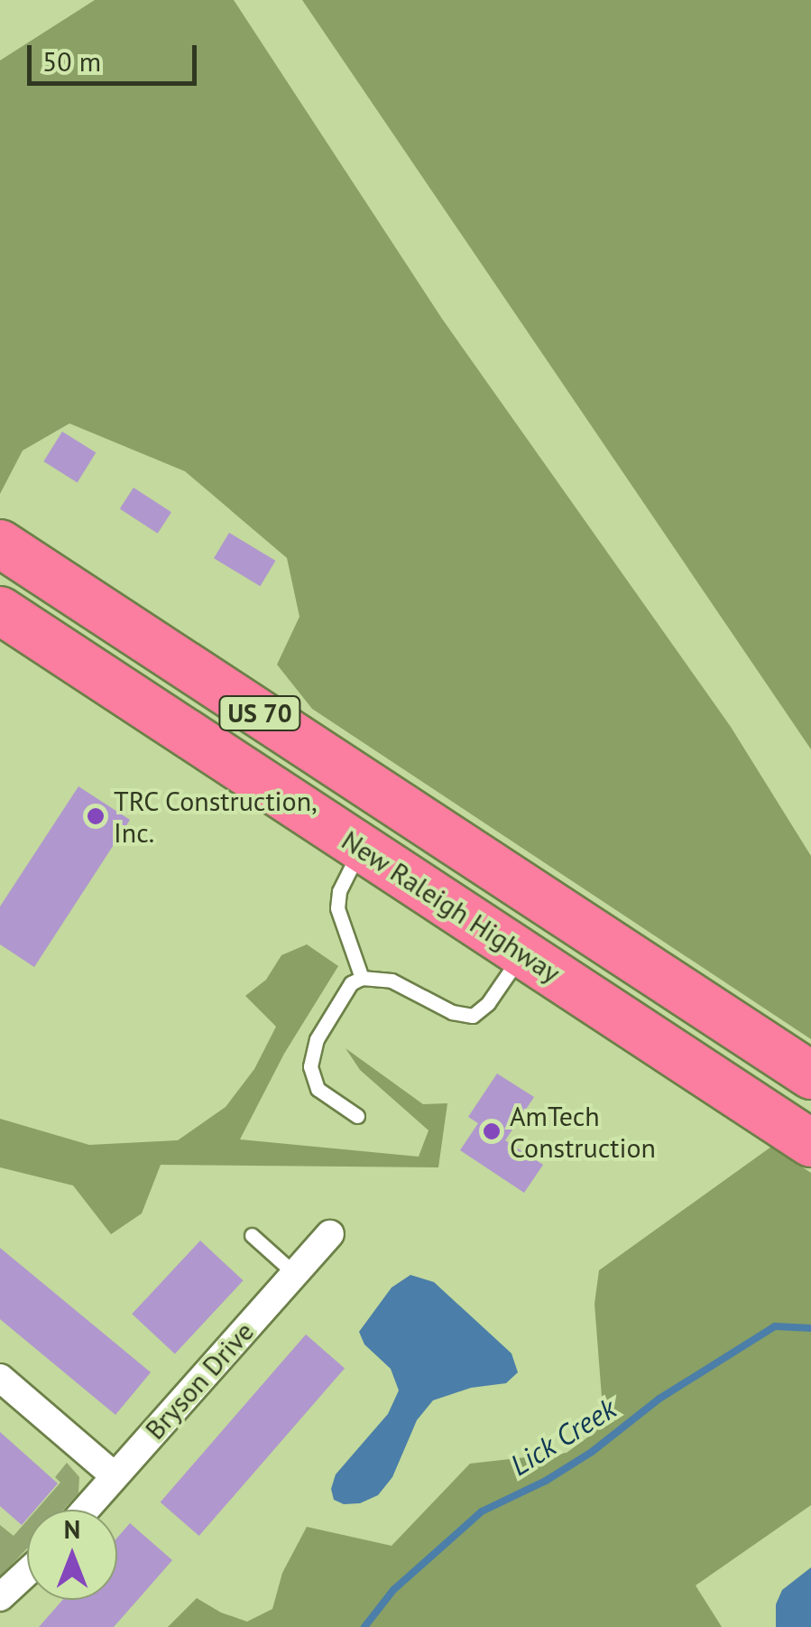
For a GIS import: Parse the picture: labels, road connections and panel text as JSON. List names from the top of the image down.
{
  "streets": {
    "highway": ["US 70", "New Raleigh Highway"],
    "street": ["Bryson Drive"]
  },
  "water": ["Lick Creek"],
  "places": ["TRC Construction, Inc.", "AmTech Construction"],
  "scale_bar": "50 m",
  "north": "top"
}
